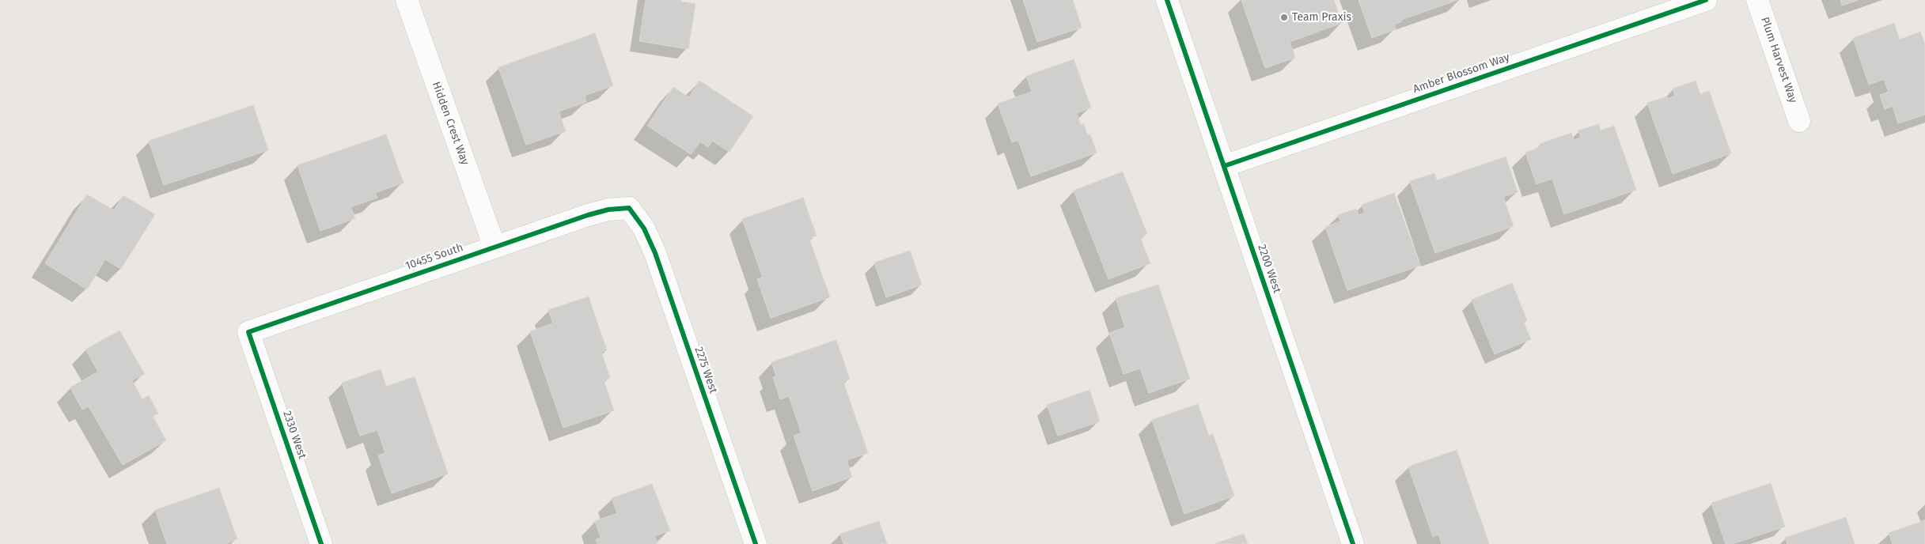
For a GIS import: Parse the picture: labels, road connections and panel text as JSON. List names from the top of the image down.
{
  "streets": {
    "street": [
      "Plum Harvest Way",
      "Amber Blossom Way",
      "Hidden Crest Way",
      "10455 South",
      "2200 West",
      "2275 West",
      "2330 West"
    ]
  },
  "crossings": [
    ["Amber Blossom Way", "2200 West"],
    ["Hidden Crest Way", "10455 South"],
    ["10455 South", "2275 West"],
    ["10455 South", "2330 West"]
  ],
  "places": ["Team Praxis"]
}
